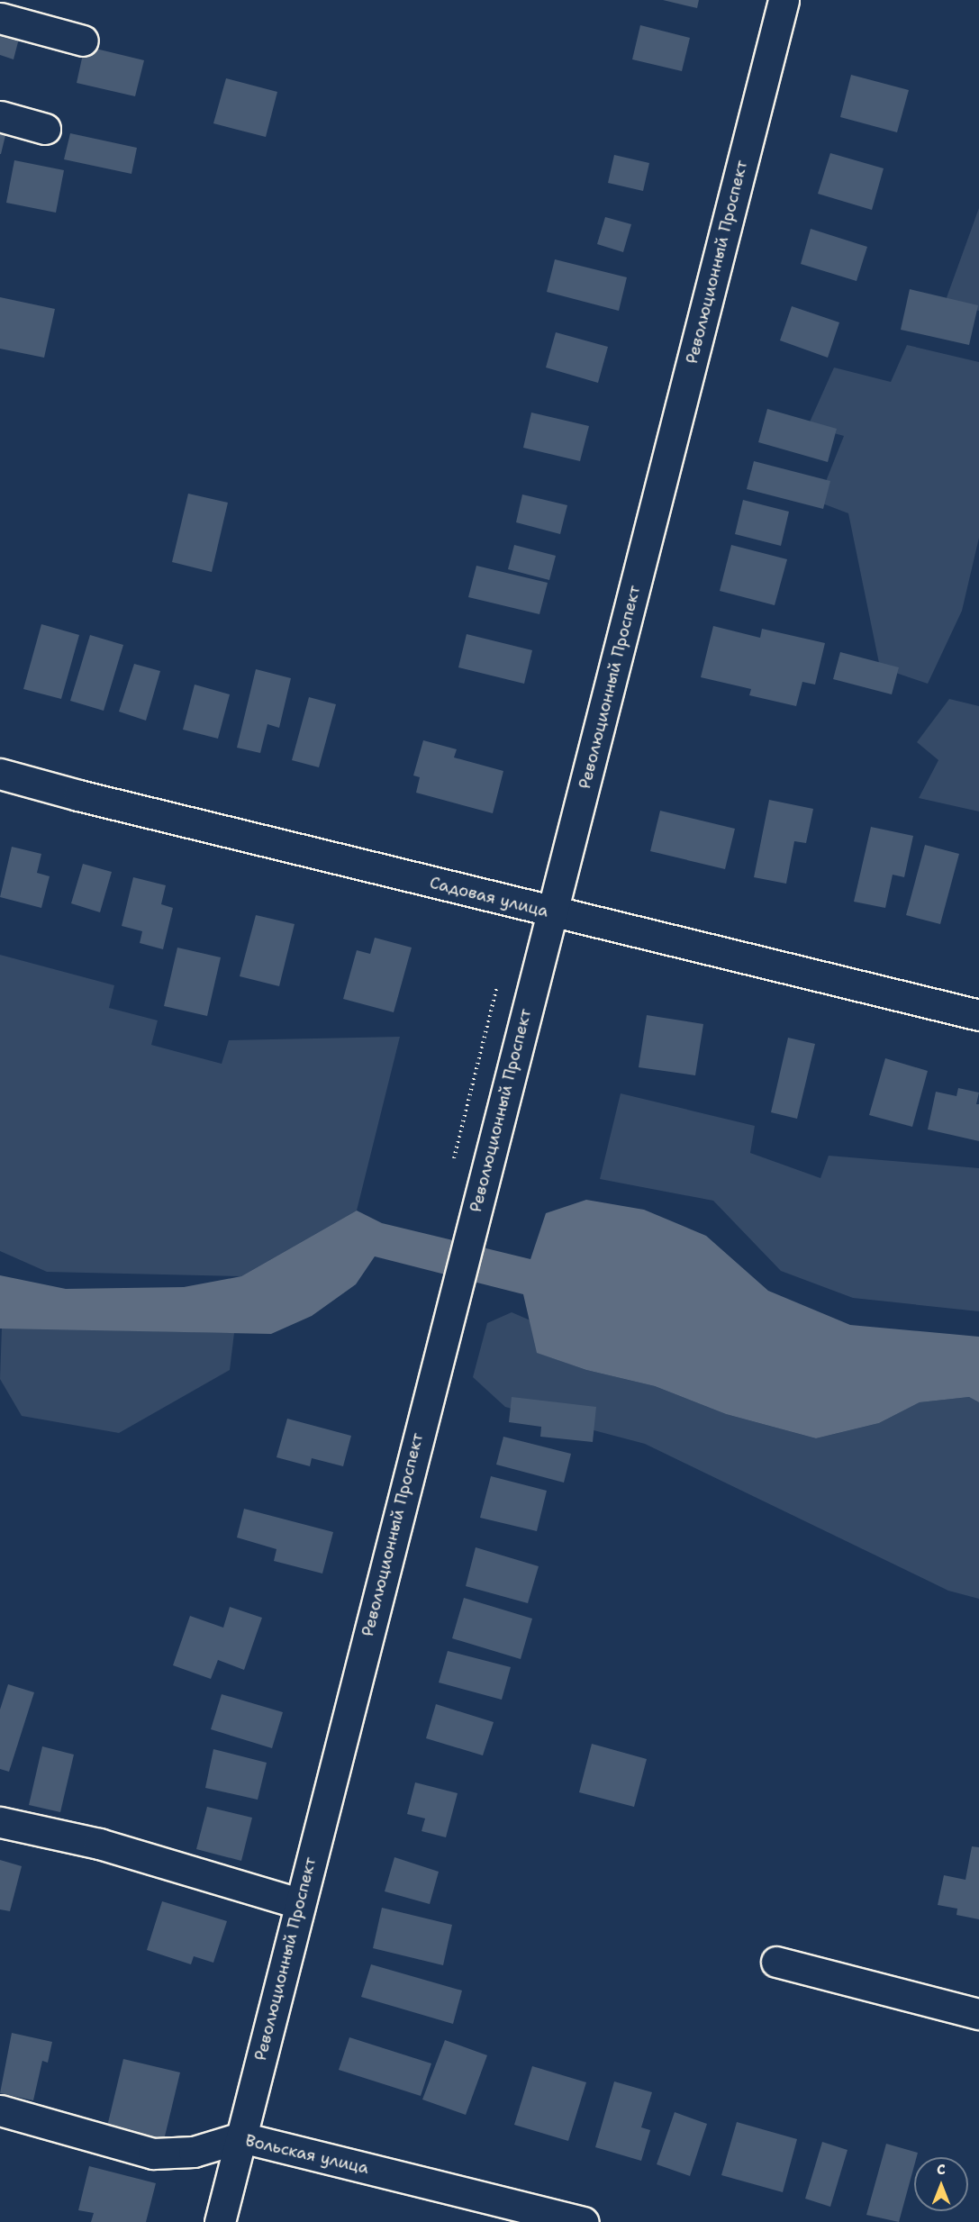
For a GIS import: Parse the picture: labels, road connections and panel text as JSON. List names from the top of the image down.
{
  "streets": {
    "street": ["Революционный Проспект", "Садовая улица", "Вольская улица"]
  },
  "crossings": [
    ["Революционный Проспект", "Садовая улица"],
    ["Революционный Проспект", "Вольская улица"]
  ],
  "north": "top"
}
